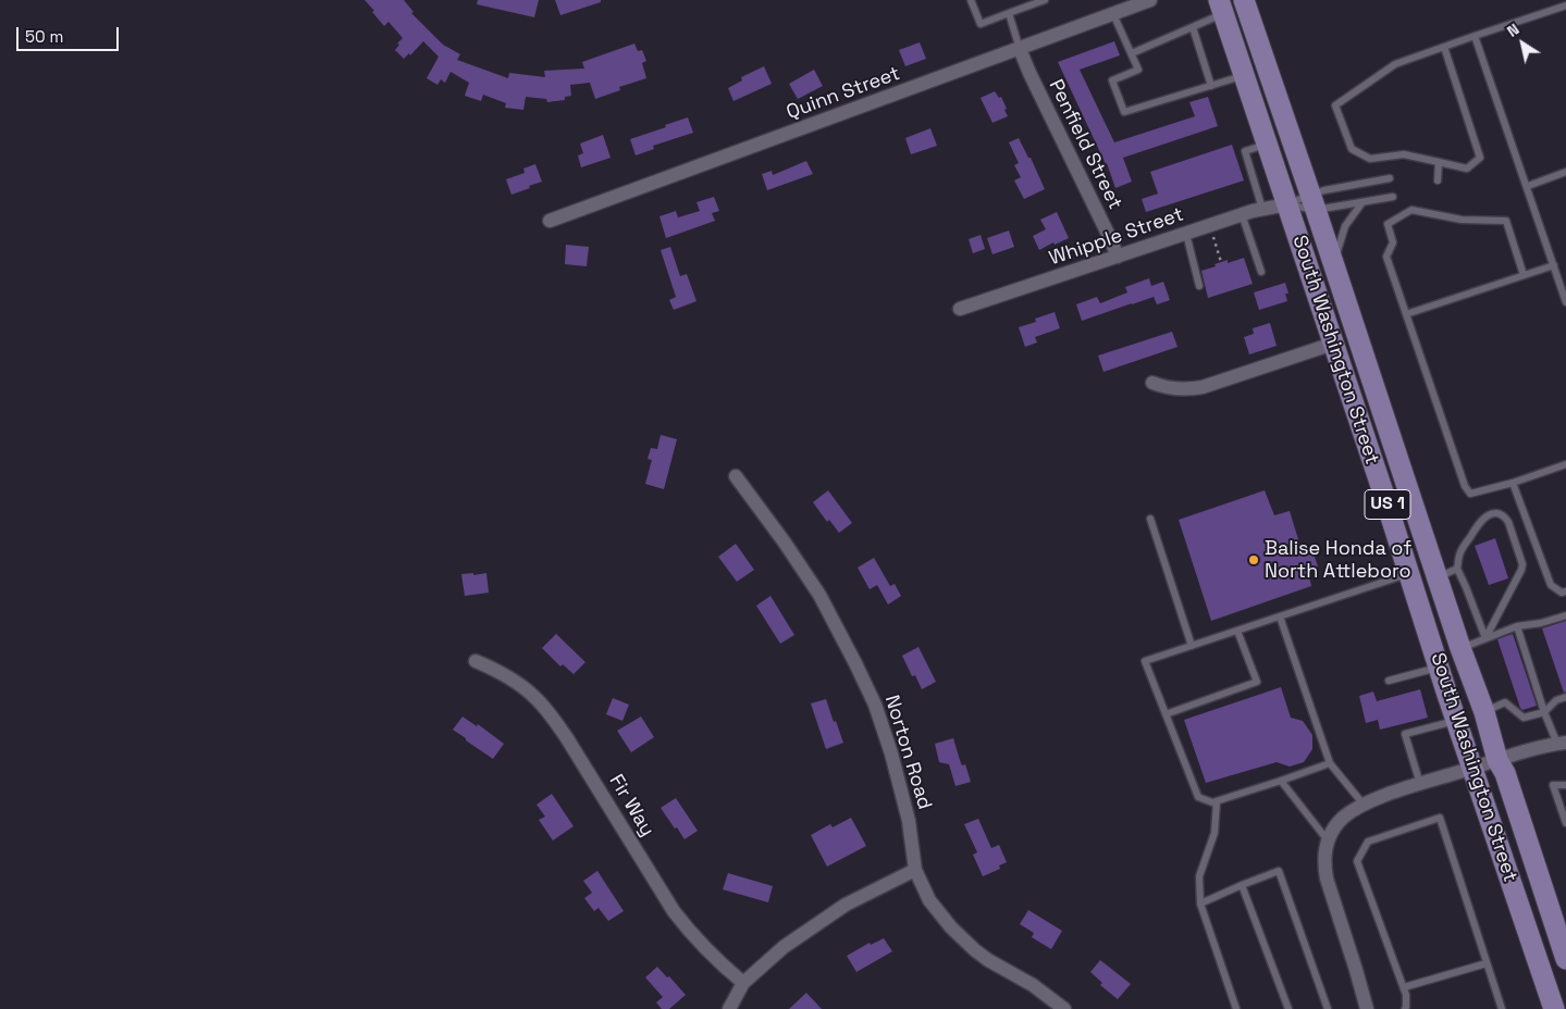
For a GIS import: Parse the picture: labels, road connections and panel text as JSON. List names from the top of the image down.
{
  "streets": {
    "main road": ["South Washington Street", "US 1"],
    "street": [
      "Quinn Street",
      "Penfield Street",
      "Whipple Street",
      "Norton Road",
      "Fir Way"
    ]
  },
  "crossings": [
    ["Quinn Street", "Penfield Street"],
    ["Penfield Street", "Whipple Street"],
    ["Whipple Street", "South Washington Street"]
  ],
  "places": ["Balise Honda of North Attleboro"],
  "scale_bar": "50 m",
  "north": "top left"
}
